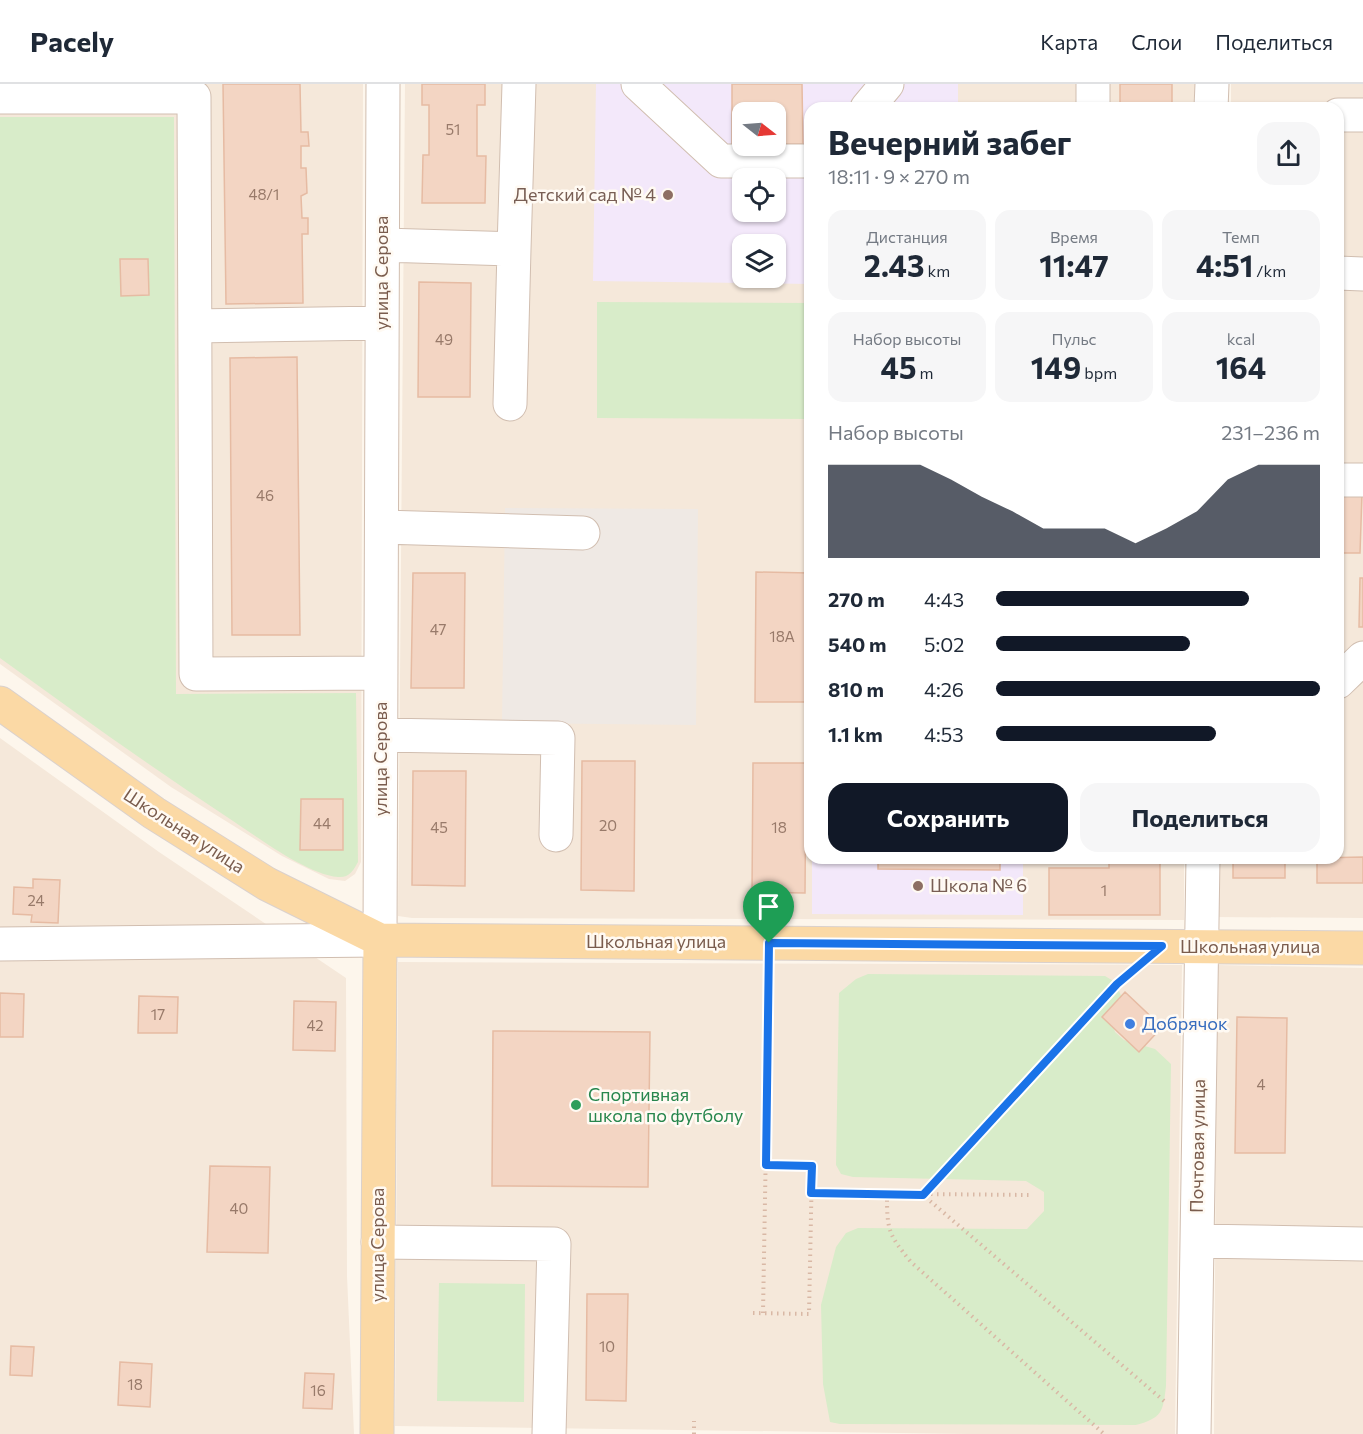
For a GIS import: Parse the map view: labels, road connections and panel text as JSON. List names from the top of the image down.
{
  "streets": {
    "main road": ["улица Серова", "Школьная улица"],
    "street": ["Почтовая улица"]
  },
  "crossings": [
    ["улица Серова", "Школьная улица"],
    ["Школьная улица", "Почтовая улица"]
  ],
  "places": [
    "Детский сад № 4",
    "Школа № 6",
    "Добрячок",
    "Спортивная школа по футболу"
  ],
  "house_numbers": [
    "51",
    "48/1",
    "49",
    "46",
    "47",
    "18А",
    "44",
    "20",
    "45",
    "18",
    "1",
    "24",
    "17",
    "42",
    "4",
    "40",
    "10",
    "18",
    "16"
  ],
  "north": "right",
  "page": {
    "header": "Pacely",
    "nav": ["Карта", "Слои", "Поделиться"],
    "heading": ["Вечерний забег", "18:11 · 9 × 270 m"],
    "stats": [
      ["Дистанция", "2.43 km"],
      ["Время", "11:47"],
      ["Темп", "4:51 /km"],
      ["Набор высоты", "45 m"],
      ["Пульс", "149 bpm"],
      ["kcal", "164"]
    ],
    "chart": ["Набор высоты", "231–236 m"],
    "list": [
      {
        "name": "270 m",
        "note": "4:43"
      },
      {
        "name": "540 m",
        "note": "5:02"
      },
      {
        "name": "810 m",
        "note": "4:26"
      },
      {
        "name": "1.1 km",
        "note": "4:53"
      }
    ],
    "buttons": ["Сохранить", "Поделиться"]
  }
}
